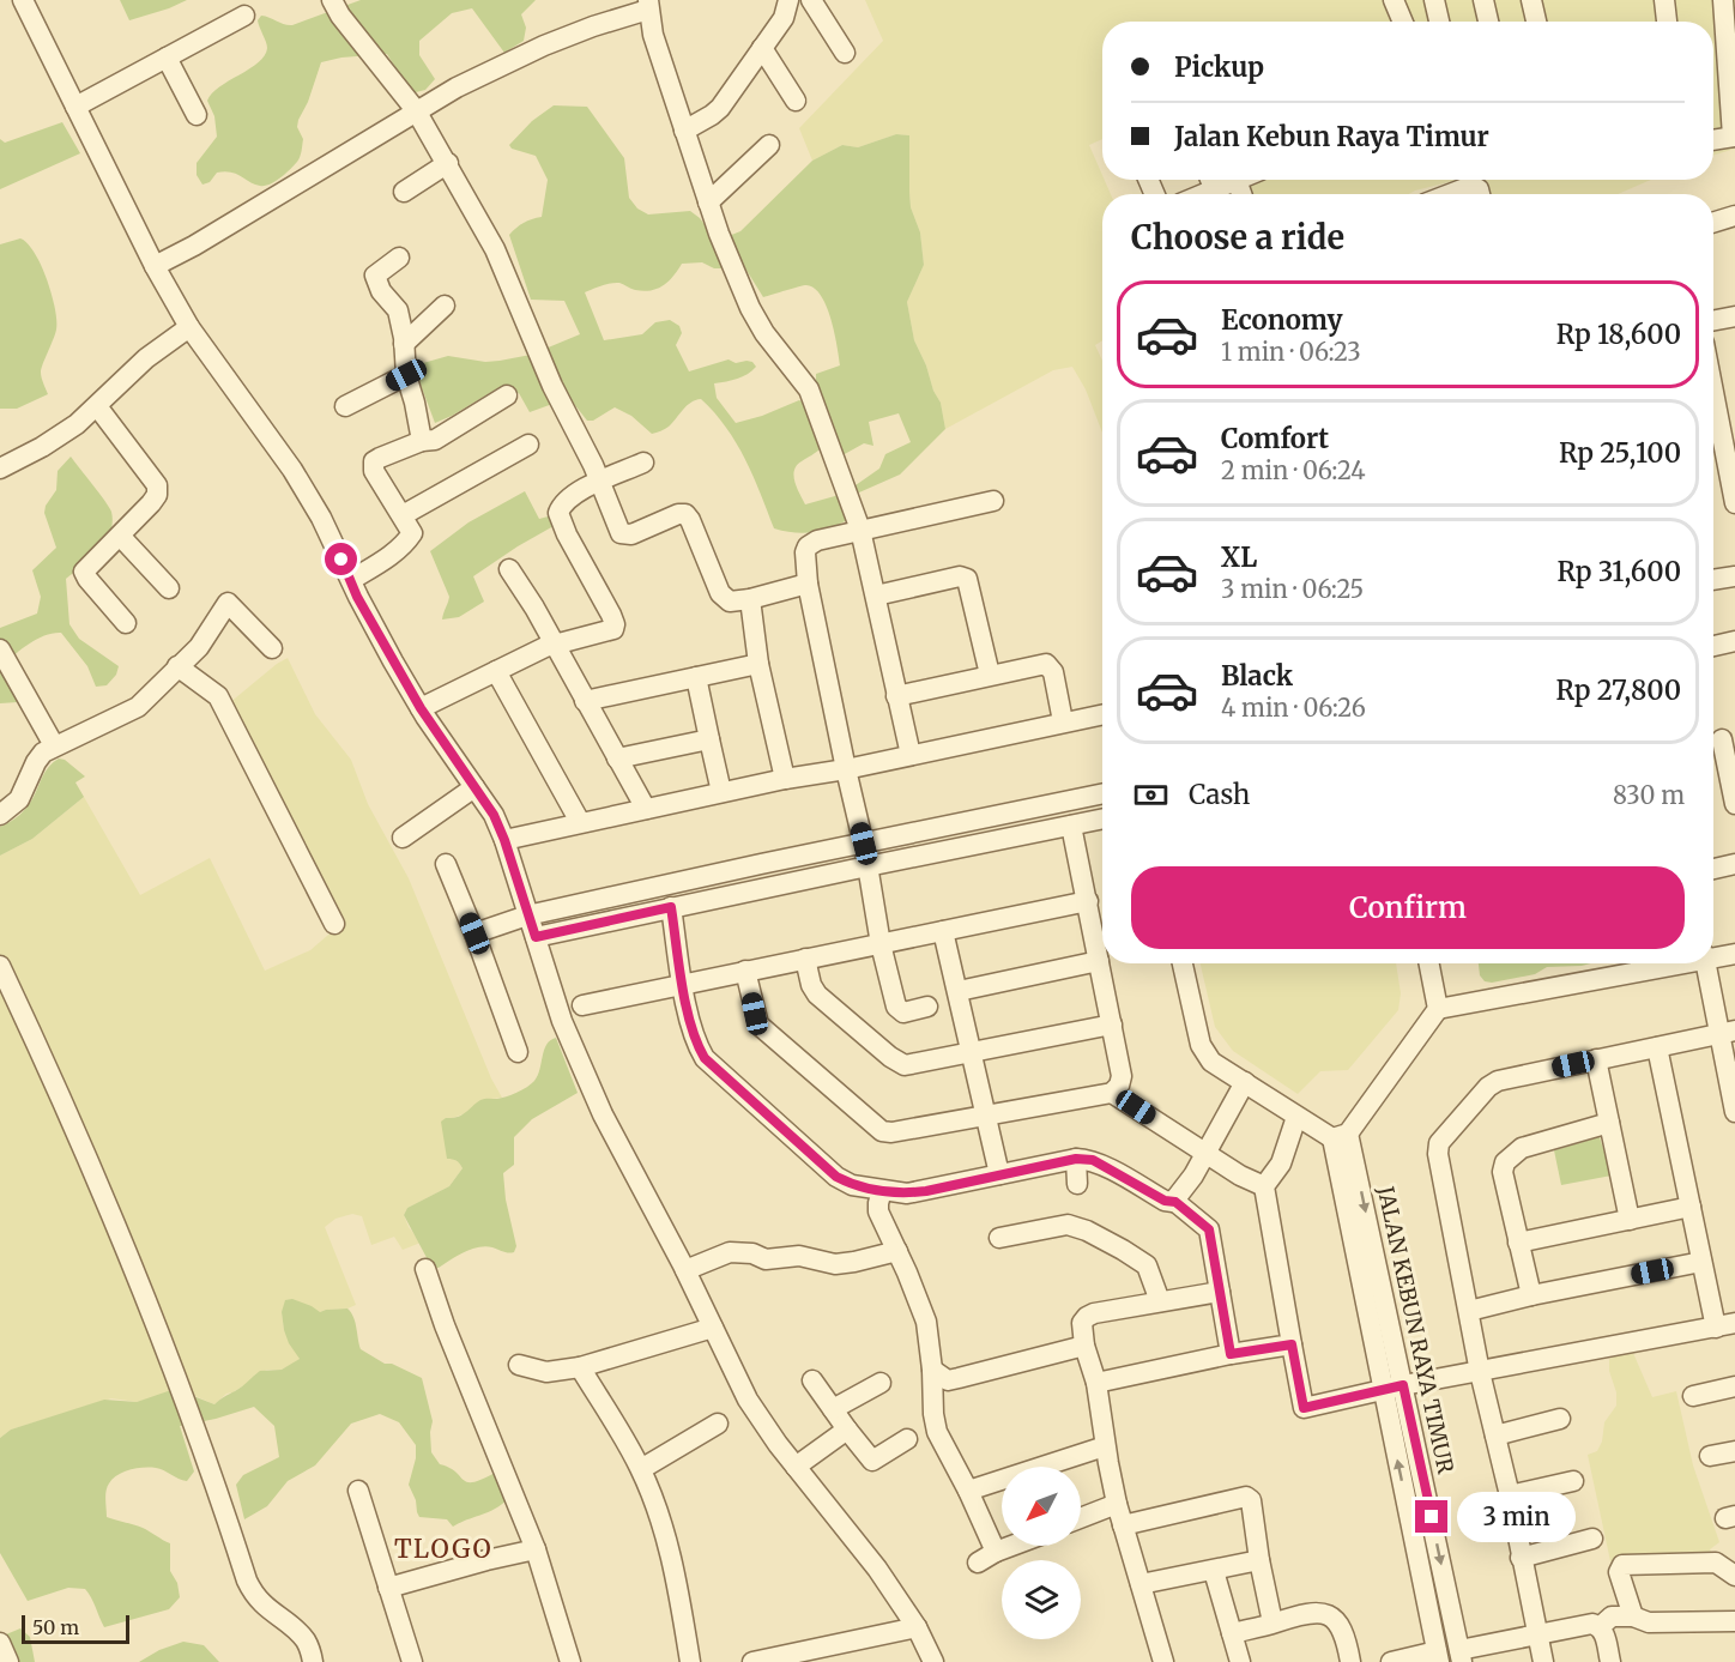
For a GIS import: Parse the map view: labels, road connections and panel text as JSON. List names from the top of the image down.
{
  "streets": {
    "street": ["JALAN KEBUN RAYA TIMUR"]
  },
  "districts": ["TLOGO"],
  "scale_bar": "50 m",
  "north": "bottom left",
  "page": {
    "banner": ["Pickup", "Jalan Kebun Raya Timur"],
    "heading": "Choose a ride",
    "list": [
      {
        "name": "Economy",
        "note": "1 min · 06:23",
        "value": "Rp 18,600"
      },
      {
        "name": "Comfort",
        "note": "2 min · 06:24",
        "value": "Rp 25,100"
      },
      {
        "name": "XL",
        "note": "3 min · 06:25",
        "value": "Rp 31,600"
      },
      {
        "name": "Black",
        "note": "4 min · 06:26",
        "value": "Rp 27,800"
      }
    ],
    "pay": ["Cash", "830 m"],
    "buttons": "Confirm",
    "bubble": "3 min",
    "scale": "50 m"
  }
}
